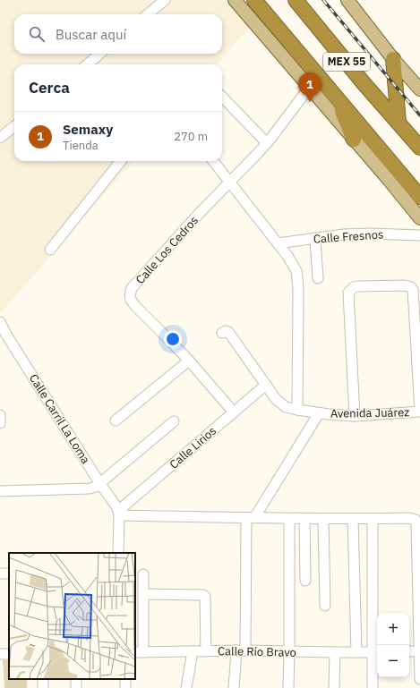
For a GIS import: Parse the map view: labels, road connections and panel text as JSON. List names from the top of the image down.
{
  "streets": {
    "highway": ["MEX 55"],
    "street": [
      "Calle Fresnos",
      "Calle Los Cedros",
      "Avenida Juárez",
      "Calle Carril La Loma",
      "Calle Lirios",
      "Calle Río Bravo"
    ]
  },
  "crossings": [
    ["Calle Los Cedros", "Calle Lirios"],
    ["Avenida Juárez", "Calle Lirios"],
    ["Calle Carril La Loma", "Calle Lirios"]
  ],
  "page": {
    "search": "Buscar aquí",
    "heading": "Cerca",
    "pins": "1",
    "list": [
      {
        "mark": "1",
        "name": "Semaxy",
        "note": "Tienda",
        "value": "270 m"
      }
    ],
    "map_buttons": ["+", "−"]
  }
}
